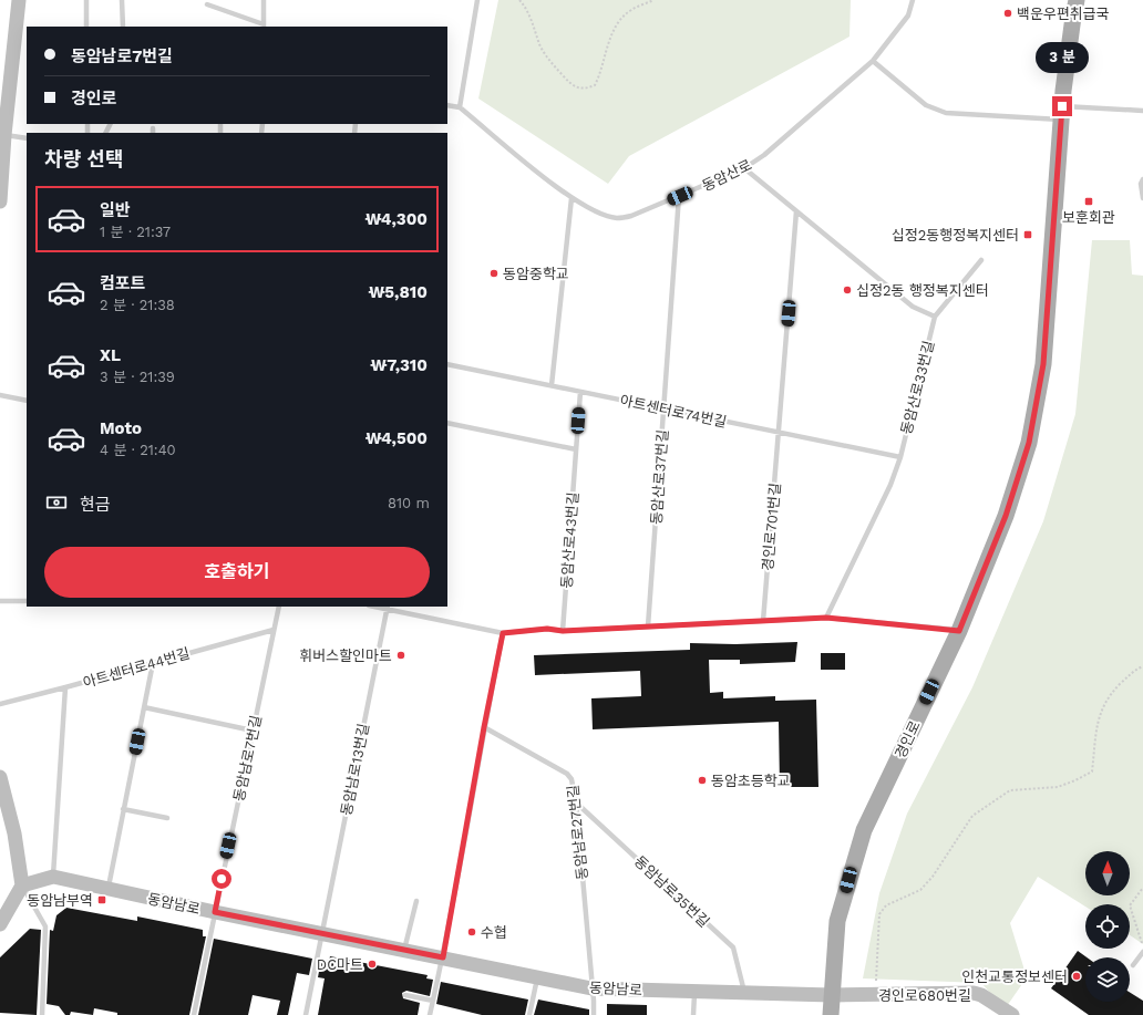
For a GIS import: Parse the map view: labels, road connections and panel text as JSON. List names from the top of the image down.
{
  "streets": {
    "main road": ["경인로"],
    "street": ["동암남로", "경인로680번길"],
    "lane": [
      "동암산로",
      "동암산로33번길",
      "아트센터로74번길",
      "동암산로37번길",
      "경인로701번길",
      "동암산로43번길",
      "아트센터로44번길",
      "동암남로7번길",
      "동암남로13번길",
      "동암남로27번길",
      "동암남로35번길"
    ]
  },
  "crossings": [
    ["동암산로", "동암산로37번길"],
    ["동암산로33번길", "아트센터로74번길"],
    ["아트센터로74번길", "동암산로37번길"],
    ["아트센터로74번길", "경인로701번길"],
    ["아트센터로74번길", "동암산로43번길"],
    ["아트센터로44번길", "동암남로7번길"],
    ["경인로", "동암남로"],
    ["경인로", "경인로680번길"],
    ["동암남로7번길", "동암남로"],
    ["동암남로13번길", "동암남로"],
    ["동암남로27번길", "동암남로35번길"],
    ["동암남로27번길", "동암남로"],
    ["동암남로35번길", "동암남로"],
    ["동암남로", "경인로680번길"]
  ],
  "places": {
    "other": [
      "백운우편취급국",
      "동암중학교",
      "십정2동 행정복지센터",
      "휘버스할인마트",
      "동암초등학교",
      "수협",
      "DC마트",
      "인천교통정보센터"
    ],
    "transit": ["보훈회관", "십정2동행정복지센터", "동암남부역"]
  },
  "north": "top",
  "page": {
    "banner": ["동암남로7번길", "경인로"],
    "bubble": "3 분",
    "heading": "차량 선택",
    "list": [
      {
        "name": "일반",
        "note": "1 분 · 21:37",
        "value": "₩4,300"
      },
      {
        "name": "컴포트",
        "note": "2 분 · 21:38",
        "value": "₩5,810"
      },
      {
        "name": "XL",
        "note": "3 분 · 21:39",
        "value": "₩7,310"
      },
      {
        "name": "Moto",
        "note": "4 분 · 21:40",
        "value": "₩4,500"
      }
    ],
    "pay": ["현금", "810 m"],
    "buttons": "호출하기"
  }
}
